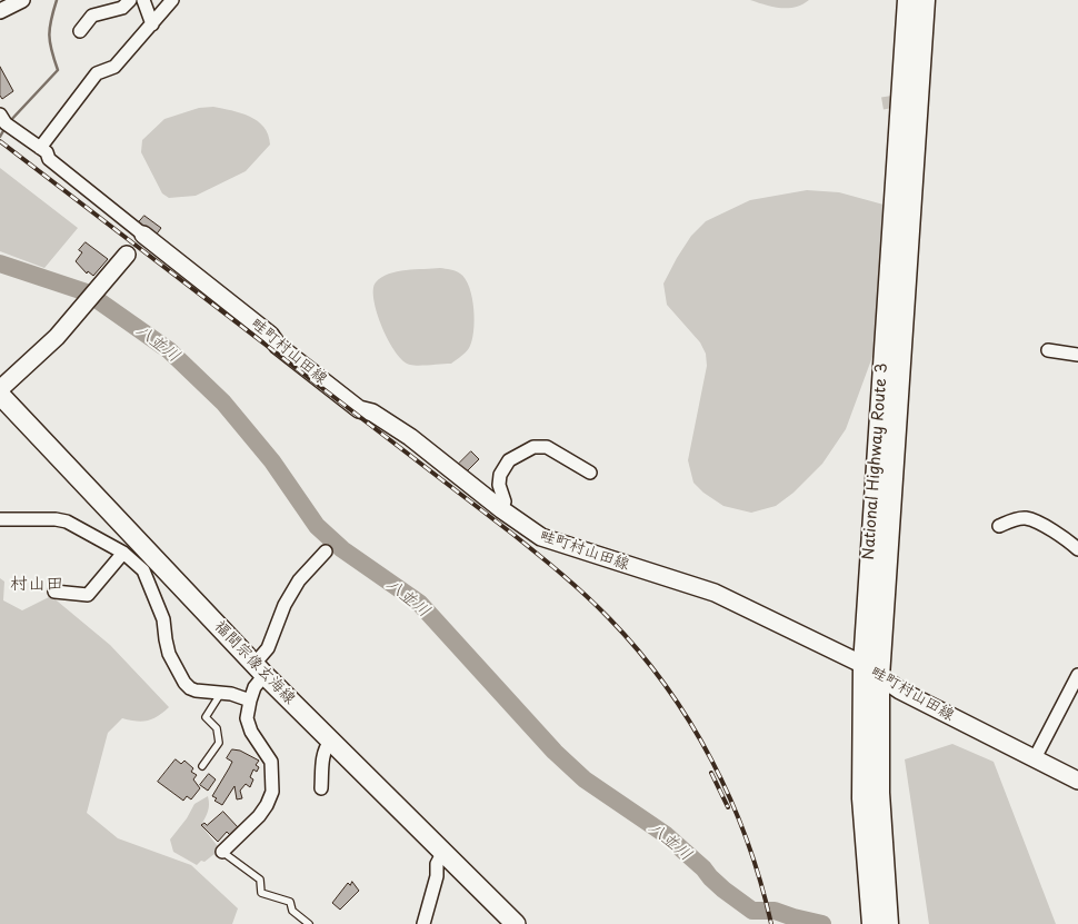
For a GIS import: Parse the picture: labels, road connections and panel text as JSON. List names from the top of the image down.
{
  "streets": {
    "highway": ["National Highway Route 3"],
    "main road": ["畦町村山田線", "福間宗像玄海線"]
  },
  "crossings": [
    ["畦町村山田線", "National Highway Route 3"]
  ],
  "districts": ["村山田"],
  "water": ["八並川"]
}
